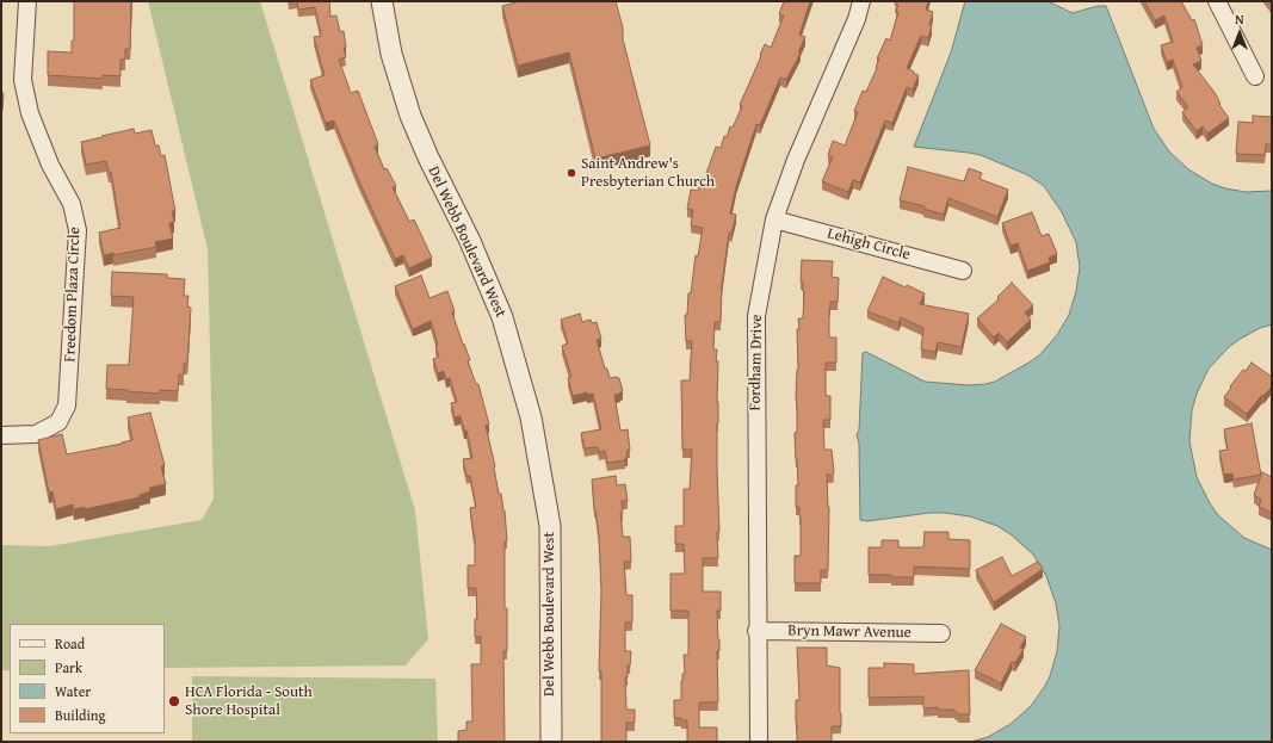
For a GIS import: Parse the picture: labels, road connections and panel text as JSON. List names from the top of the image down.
{
  "streets": {
    "street": [
      "Del Webb Boulevard West",
      "Lehigh Circle",
      "Freedom Plaza Circle",
      "Fordham Drive",
      "Bryn Mawr Avenue"
    ]
  },
  "crossings": [
    ["Lehigh Circle", "Fordham Drive"],
    ["Fordham Drive", "Bryn Mawr Avenue"]
  ],
  "places": ["Saint Andrew's Presbyterian Church", "HCA Florida - South Shore Hospital"],
  "legend": [
    "Road",
    "Park",
    "Water",
    "Building"
  ],
  "north": "top"
}
